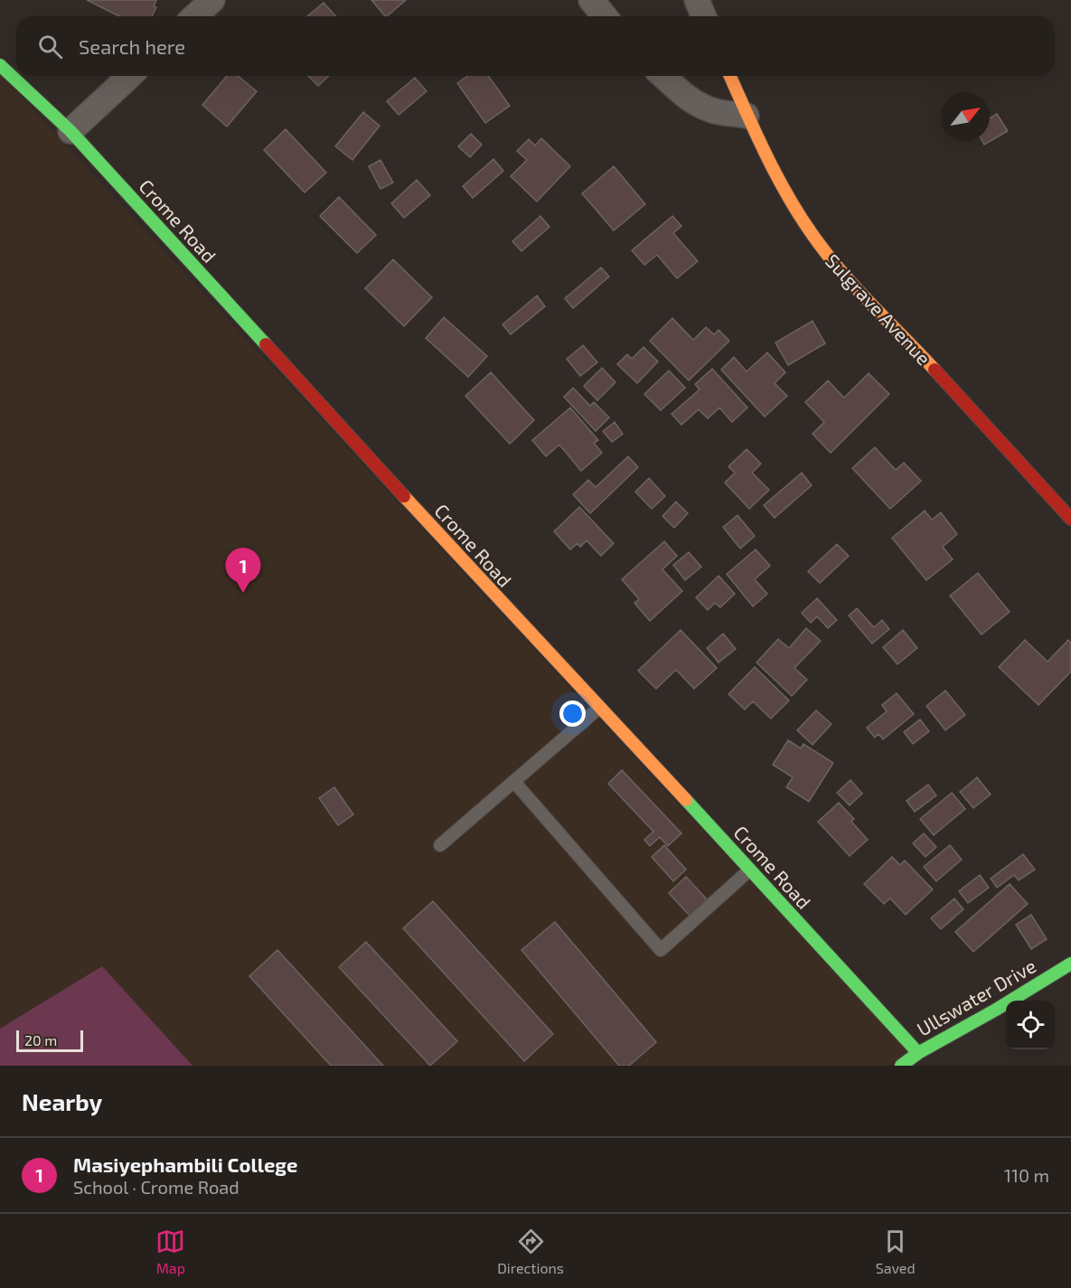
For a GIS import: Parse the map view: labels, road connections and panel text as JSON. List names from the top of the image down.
{
  "streets": {
    "street": ["Crome Road", "Sulgrave Avenue", "Ullswater Drive"]
  },
  "crossings": [
    ["Crome Road", "Ullswater Drive"]
  ],
  "scale_bar": "20 m",
  "north": "top right",
  "page": {
    "search": "Search here",
    "pins": "1",
    "scale": "20 m",
    "heading": "Nearby",
    "list": [
      {
        "mark": "1",
        "name": "Masiyephambili College",
        "note": "School · Crome Road",
        "value": "110 m"
      }
    ],
    "nav": ["Map", "Directions", "Saved"]
  }
}
